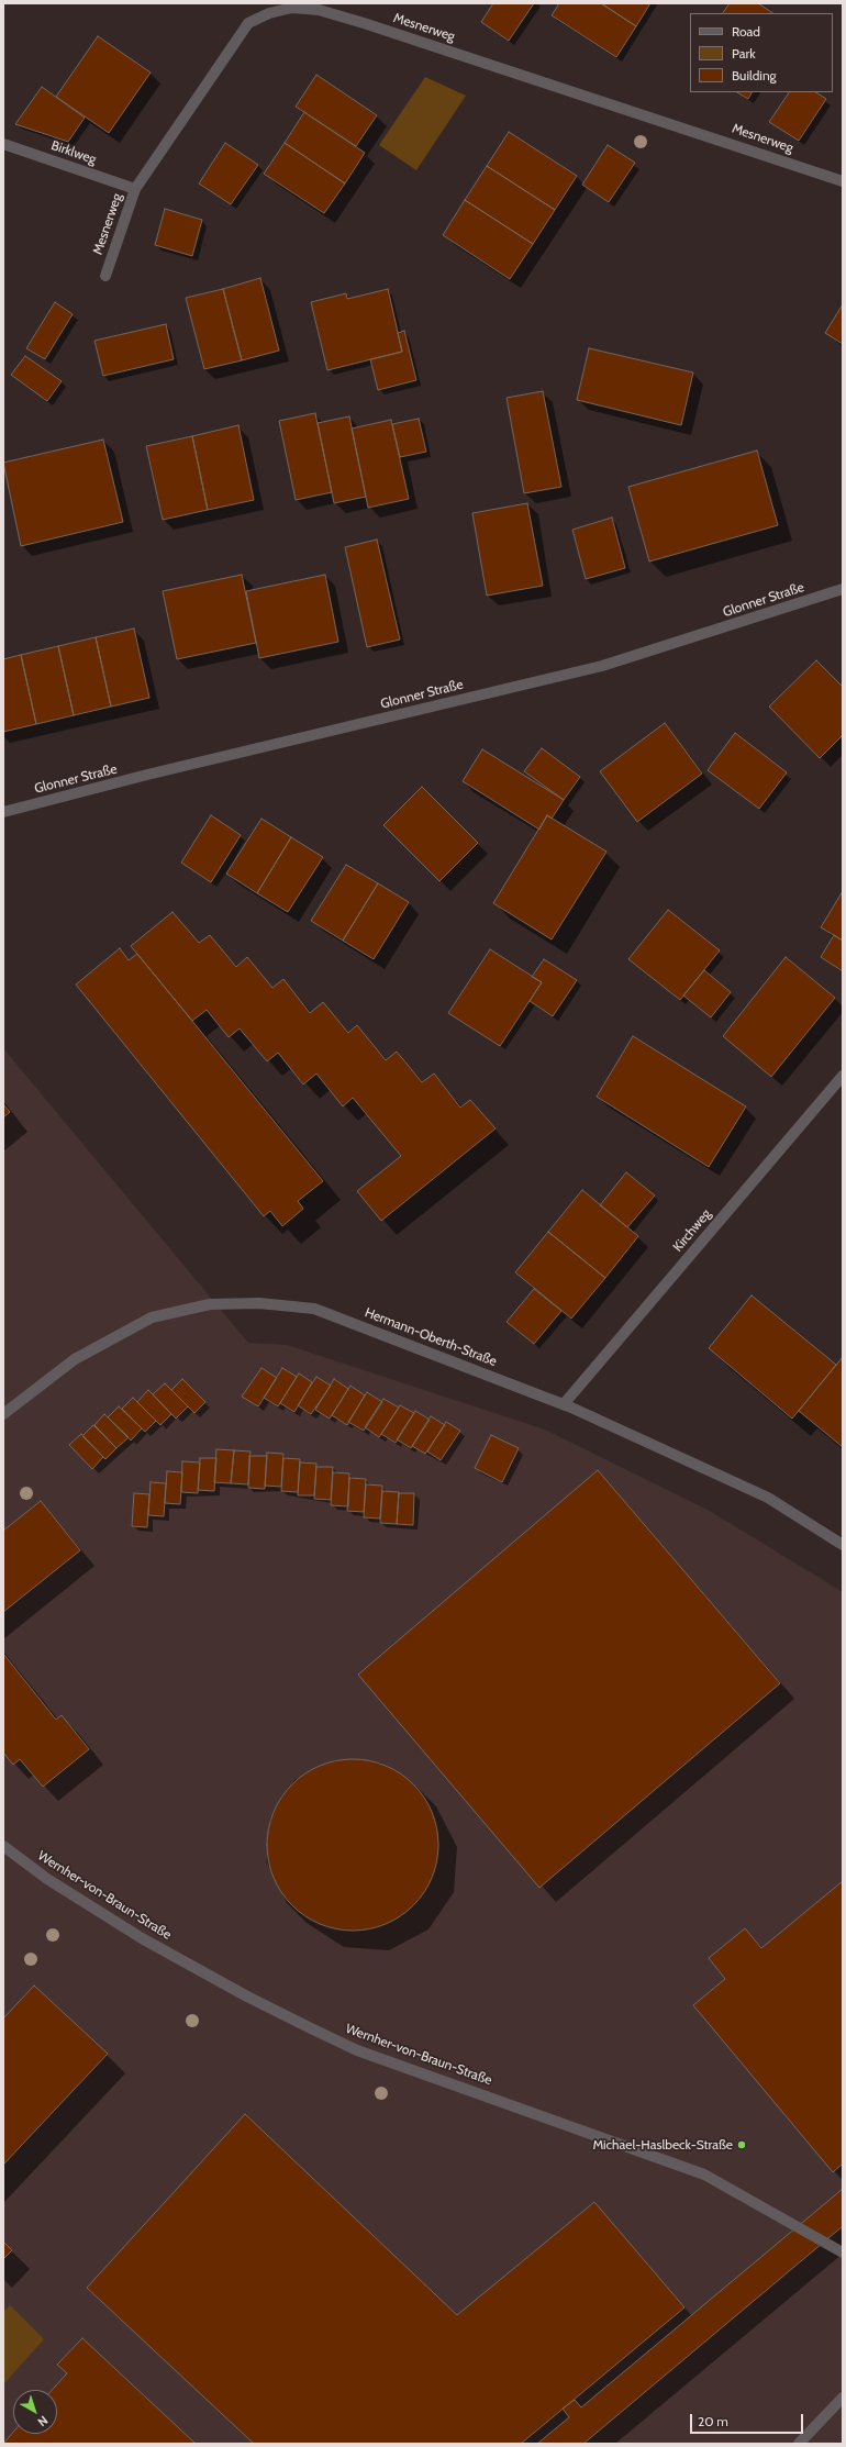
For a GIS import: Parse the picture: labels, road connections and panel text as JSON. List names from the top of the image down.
{
  "streets": {
    "street": [
      "Mesnerweg",
      "Birklweg",
      "Glonner Straße",
      "Kirchweg",
      "Hermann-Oberth-Straße",
      "Wernher-von-Braun-Straße"
    ]
  },
  "crossings": [
    ["Mesnerweg", "Birklweg"],
    ["Kirchweg", "Hermann-Oberth-Straße"]
  ],
  "places": ["Michael-Haslbeck-Straße"],
  "legend": ["Road", "Park", "Building"],
  "scale_bar": "20 m",
  "north": "bottom right"
}
